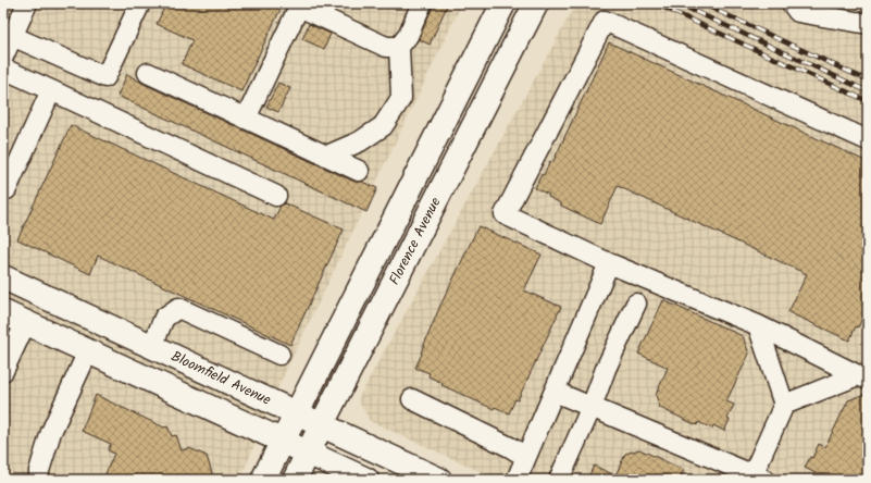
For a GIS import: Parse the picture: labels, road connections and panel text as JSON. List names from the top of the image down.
{
  "streets": {
    "main road": ["Florence Avenue", "Bloomfield Avenue"]
  },
  "crossings": [
    ["Florence Avenue", "Bloomfield Avenue"]
  ]
}
